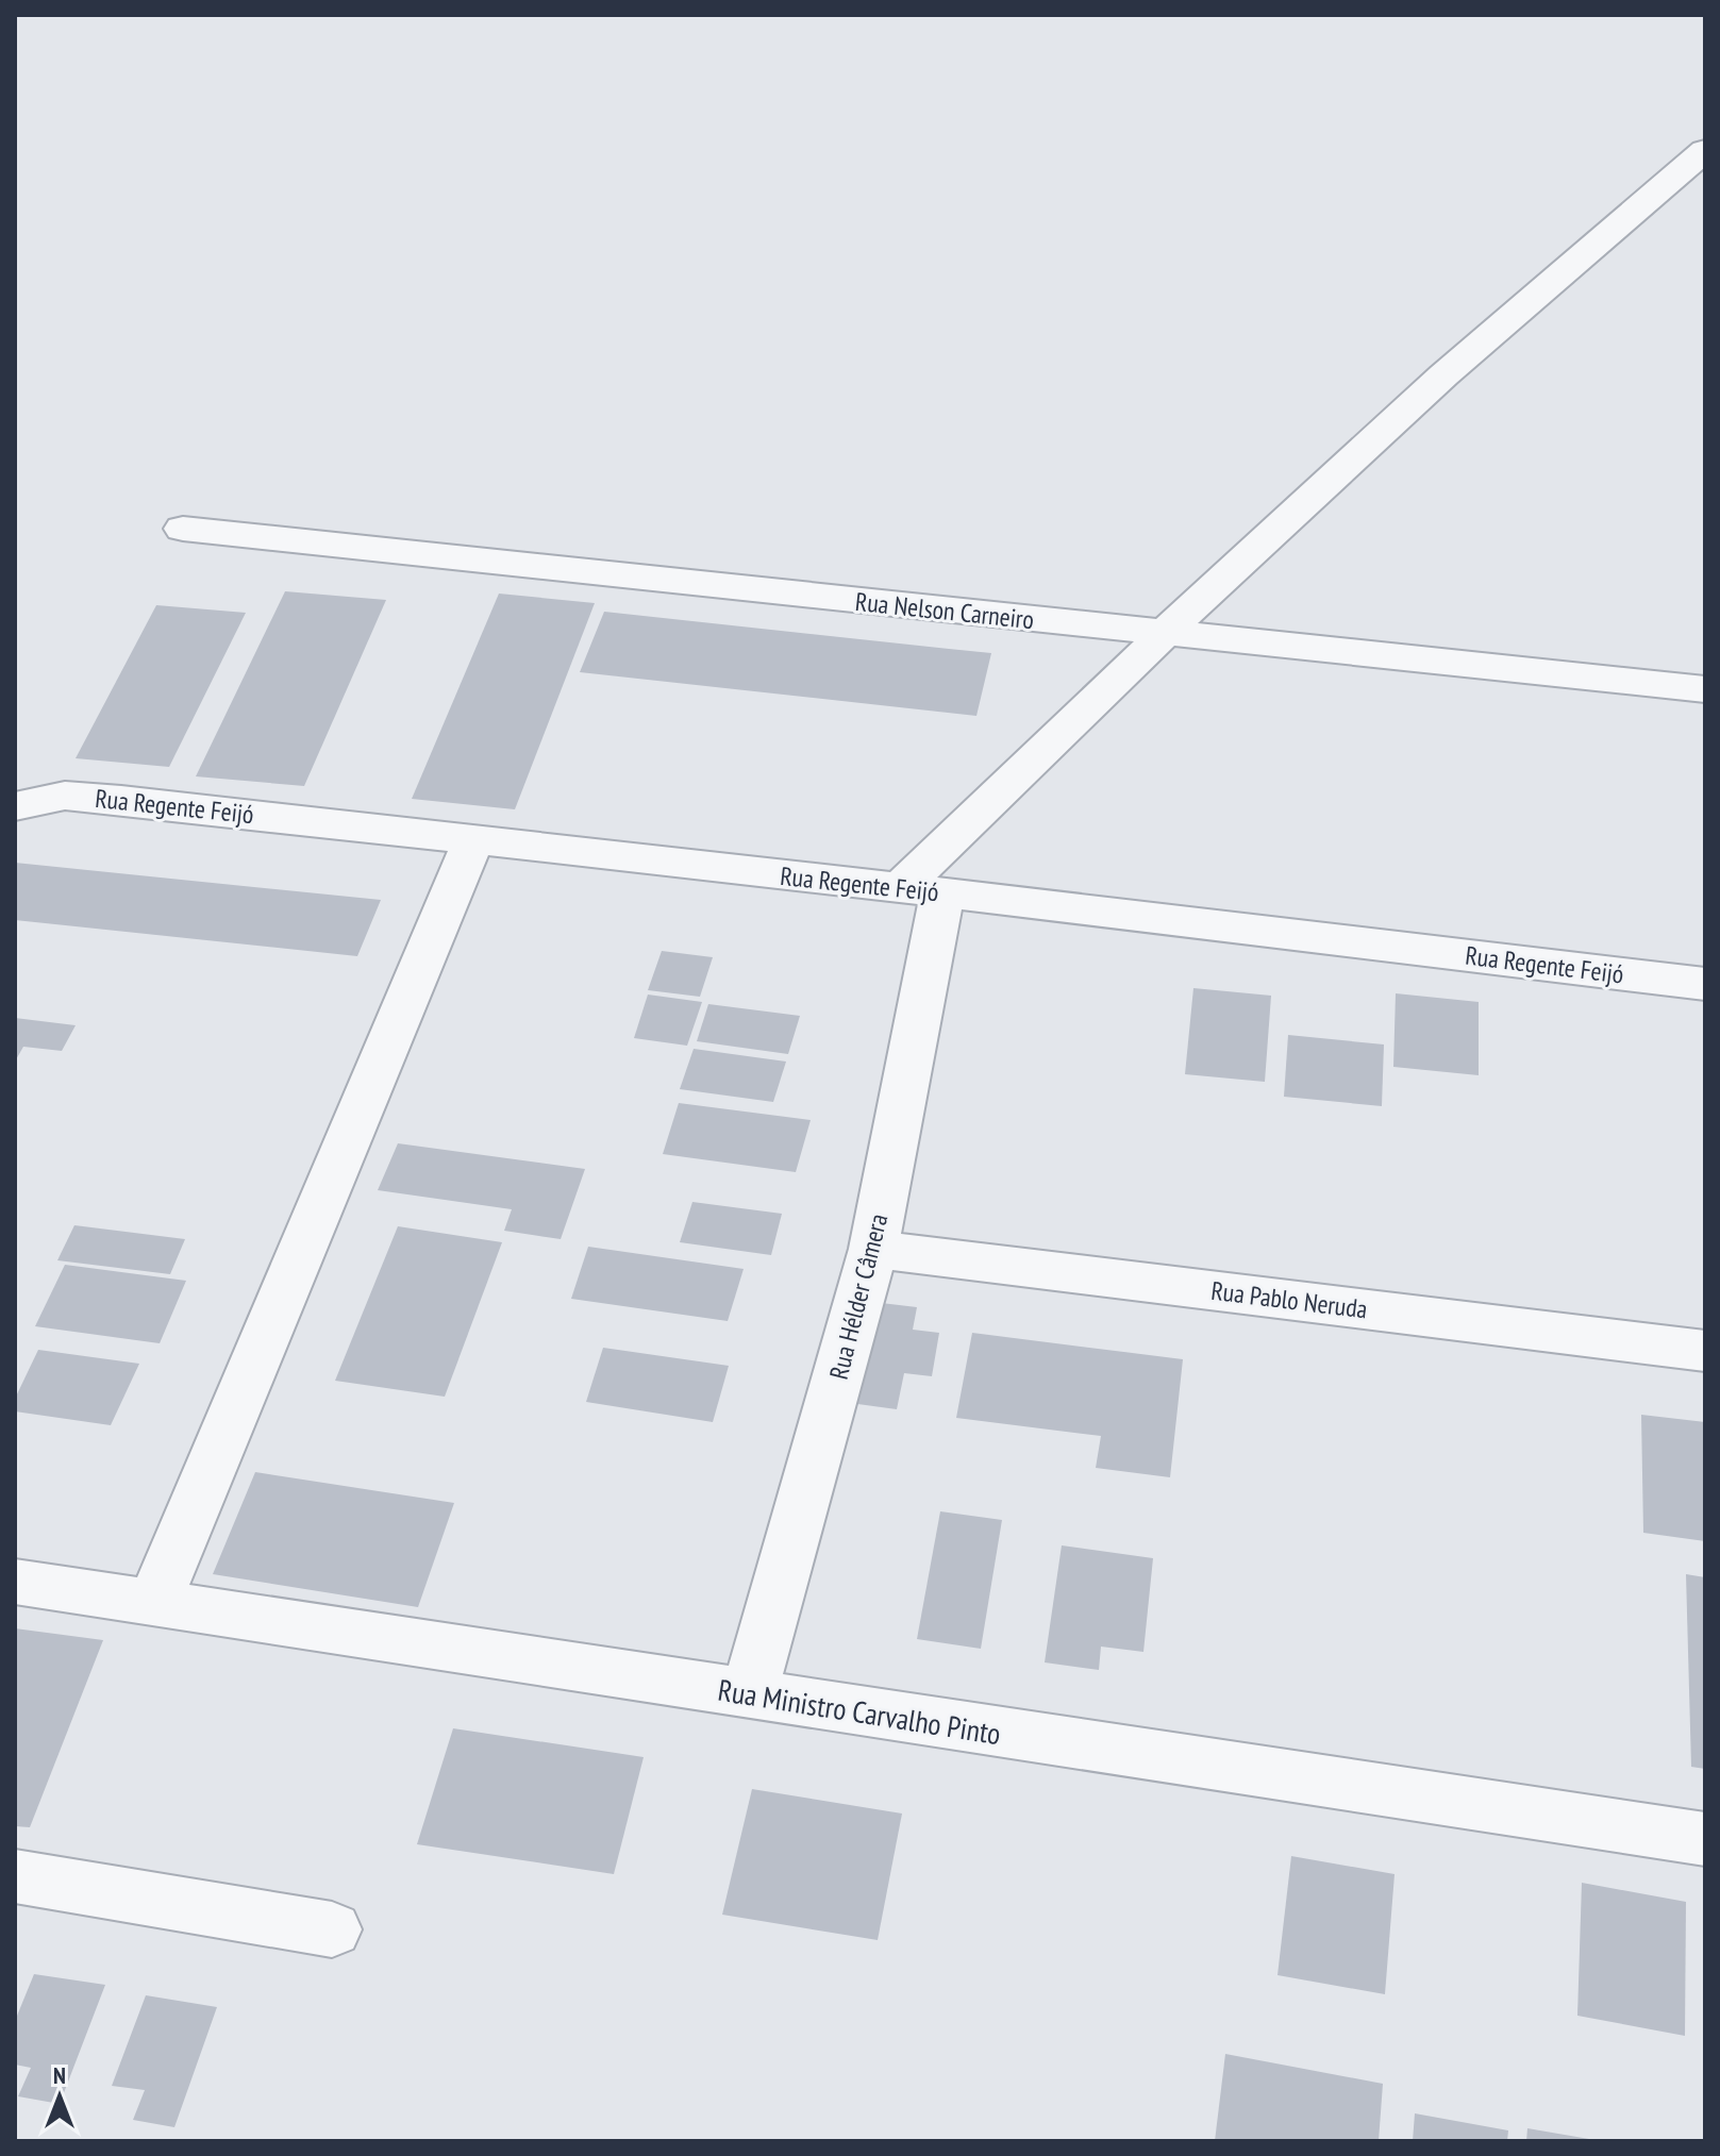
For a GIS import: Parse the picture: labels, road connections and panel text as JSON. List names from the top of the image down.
{
  "streets": {
    "street": [
      "Rua Nelson Carneiro",
      "Rua Regente Feijó",
      "Rua Hélder Câmera",
      "Rua Pablo Neruda",
      "Rua Ministro Carvalho Pinto"
    ]
  },
  "crossings": [
    ["Rua Regente Feijó", "Rua Hélder Câmera"],
    ["Rua Hélder Câmera", "Rua Pablo Neruda"],
    ["Rua Hélder Câmera", "Rua Ministro Carvalho Pinto"]
  ],
  "north": "top"
}
